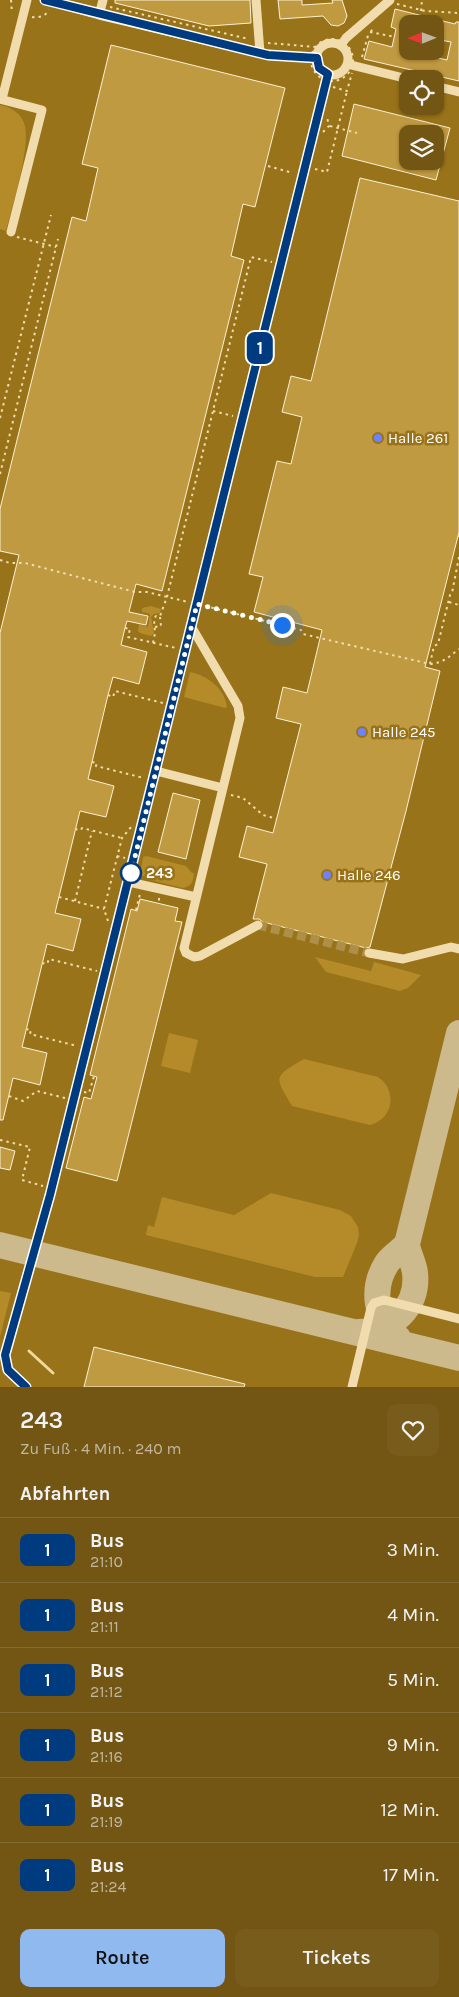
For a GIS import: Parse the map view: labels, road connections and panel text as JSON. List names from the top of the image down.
{
  "places": [
    "Halle 261",
    "Halle 245",
    "243",
    "Halle 246"
  ],
  "lines": ["bus line 1"],
  "north": "left",
  "page": {
    "on_map": "1",
    "heading": [
      ["243", "Zu Fuß · 4 Min. · 240 m"],
      "Abfahrten"
    ],
    "list": [
      {
        "mark": "1",
        "name": "Bus",
        "note": "21:10",
        "value": "3 Min."
      },
      {
        "mark": "1",
        "name": "Bus",
        "note": "21:11",
        "value": "4 Min."
      },
      {
        "mark": "1",
        "name": "Bus",
        "note": "21:12",
        "value": "5 Min."
      },
      {
        "mark": "1",
        "name": "Bus",
        "note": "21:16",
        "value": "9 Min."
      },
      {
        "mark": "1",
        "name": "Bus",
        "note": "21:19",
        "value": "12 Min."
      },
      {
        "mark": "1",
        "name": "Bus",
        "note": "21:24",
        "value": "17 Min."
      }
    ],
    "buttons": ["Route", "Tickets"]
  }
}
